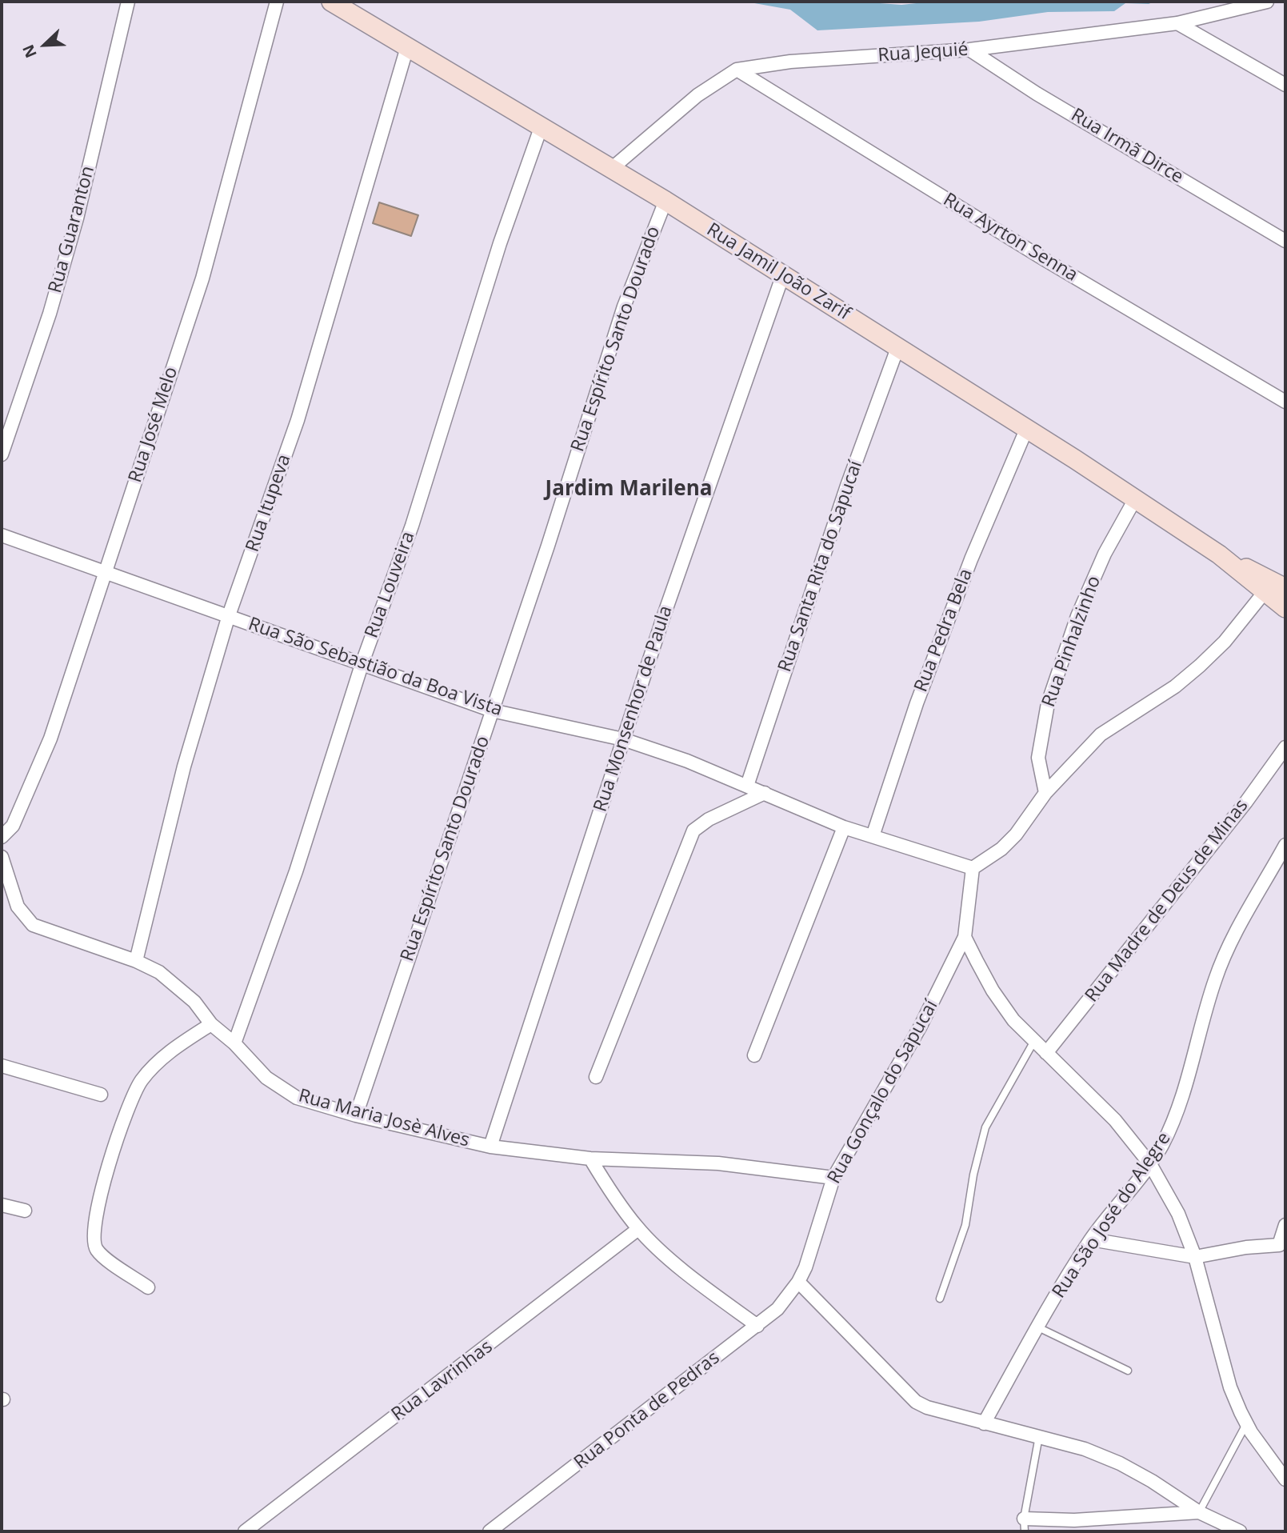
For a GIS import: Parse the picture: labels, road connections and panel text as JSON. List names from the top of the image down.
{
  "streets": {
    "main road": ["Rua Jamil João Zarif"],
    "street": [
      "Rua Jequié",
      "Rua Irmã Dirce",
      "Rua Guaranton",
      "Rua Ayrton Senna",
      "Rua Espírito Santo Dourado",
      "Rua José Melo",
      "Rua Itupeva",
      "Rua Santa Rita do Sapucaí",
      "Rua Louveira",
      "Rua Pedra Bela",
      "Rua Pinhalzinho",
      "Rua São Sebastião da Boa Vista",
      "Rua Monsenhor de Paula",
      "Rua Madre de Deus de Minas",
      "Rua Gonçalo do Sapucaí",
      "Rua Maria Josè Alves",
      "Rua São José do Alegre",
      "Rua Lavrinhas",
      "Rua Ponta de Pedras"
    ]
  },
  "crossings": [
    ["Rua Jequié", "Rua Irmã Dirce"],
    ["Rua Jequié", "Rua Ayrton Senna"],
    ["Rua Jequié", "Rua Jamil João Zarif"],
    ["Rua Jamil João Zarif", "Rua Espírito Santo Dourado"],
    ["Rua Jamil João Zarif", "Rua Itupeva"],
    ["Rua Jamil João Zarif", "Rua Santa Rita do Sapucaí"],
    ["Rua Jamil João Zarif", "Rua Louveira"],
    ["Rua Jamil João Zarif", "Rua Pedra Bela"],
    ["Rua Jamil João Zarif", "Rua Pinhalzinho"],
    ["Rua Jamil João Zarif", "Rua Monsenhor de Paula"],
    ["Rua Espírito Santo Dourado", "Rua São Sebastião da Boa Vista"],
    ["Rua Espírito Santo Dourado", "Rua Maria Josè Alves"],
    ["Rua José Melo", "Rua São Sebastião da Boa Vista"],
    ["Rua Itupeva", "Rua São Sebastião da Boa Vista"],
    ["Rua Itupeva", "Rua Maria Josè Alves"],
    ["Rua Santa Rita do Sapucaí", "Rua São Sebastião da Boa Vista"],
    ["Rua Louveira", "Rua São Sebastião da Boa Vista"],
    ["Rua Louveira", "Rua Maria Josè Alves"],
    ["Rua Pedra Bela", "Rua São Sebastião da Boa Vista"],
    ["Rua São Sebastião da Boa Vista", "Rua Monsenhor de Paula"],
    ["Rua Monsenhor de Paula", "Rua Maria Josè Alves"],
    ["Rua Gonçalo do Sapucaí", "Rua Maria Josè Alves"],
    ["Rua Gonçalo do Sapucaí", "Rua Ponta de Pedras"]
  ],
  "districts": ["Jardim Marilena"],
  "north": "bottom left"
}
